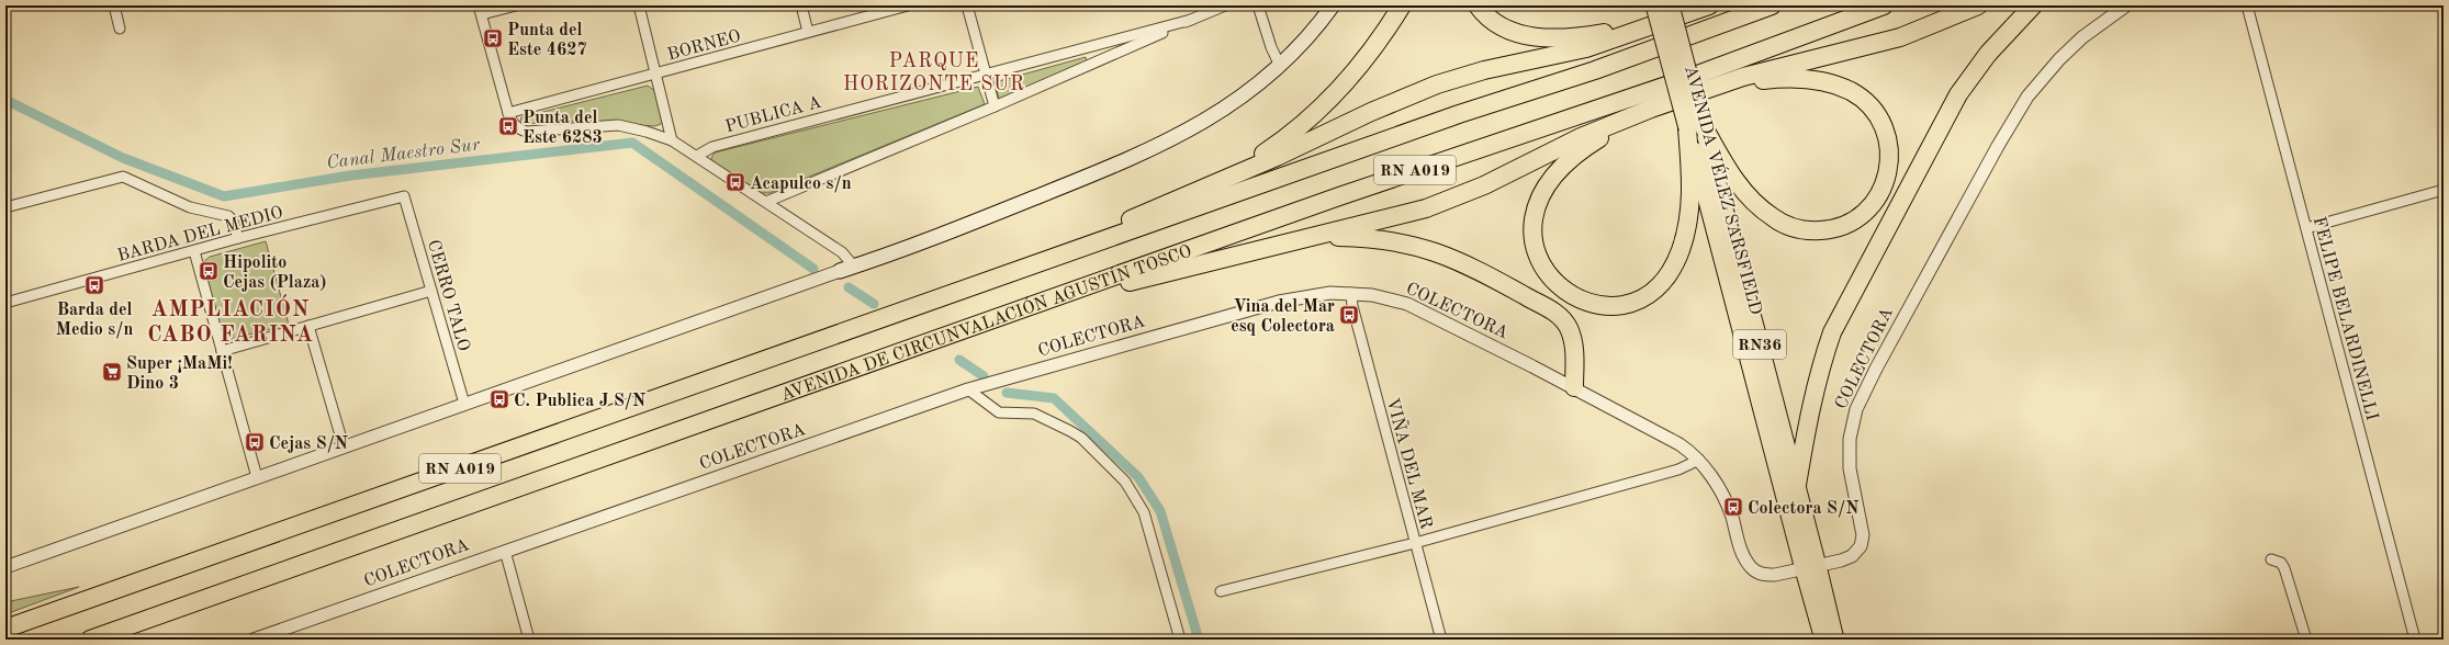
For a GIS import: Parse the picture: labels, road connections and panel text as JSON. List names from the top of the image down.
{
  "streets": {
    "highway": [
      "RN A019",
      "AVENIDA VÉLEZ SARSFIELD",
      "AVENIDA DE CIRCUNVALACIÓN AGUSTÍN TOSCO",
      "RN36"
    ],
    "street": [
      "BORNEO",
      "PUBLICA A",
      "BARDA DEL MEDIO",
      "CERRO TALO",
      "COLECTORA",
      "FELIPE BELARDINELLI",
      "VIÑA DEL MAR"
    ]
  },
  "crossings": [
    ["AVENIDA VÉLEZ SARSFIELD", "COLECTORA"],
    ["BARDA DEL MEDIO", "CERRO TALO"],
    ["COLECTORA", "VIÑA DEL MAR"]
  ],
  "districts": ["PARQUE HORIZONTE SUR", "AMPLIACIÓN CABO FARINA"],
  "water": ["Canal Maestro Sur"],
  "places": {
    "bus stop": [
      "Punta del Este 4627",
      "Punta del Este 6283",
      "Acapulco s/n",
      "Hipolito Cejas (Plaza)",
      "Barda del Medio s/n",
      "Vina del Mar esq Colectora",
      "C. Publica J S/N",
      "Cejas S/N",
      "Colectora S/N"
    ],
    "supermarket": ["Super ¡MaMi! Dino 3"]
  }
}
